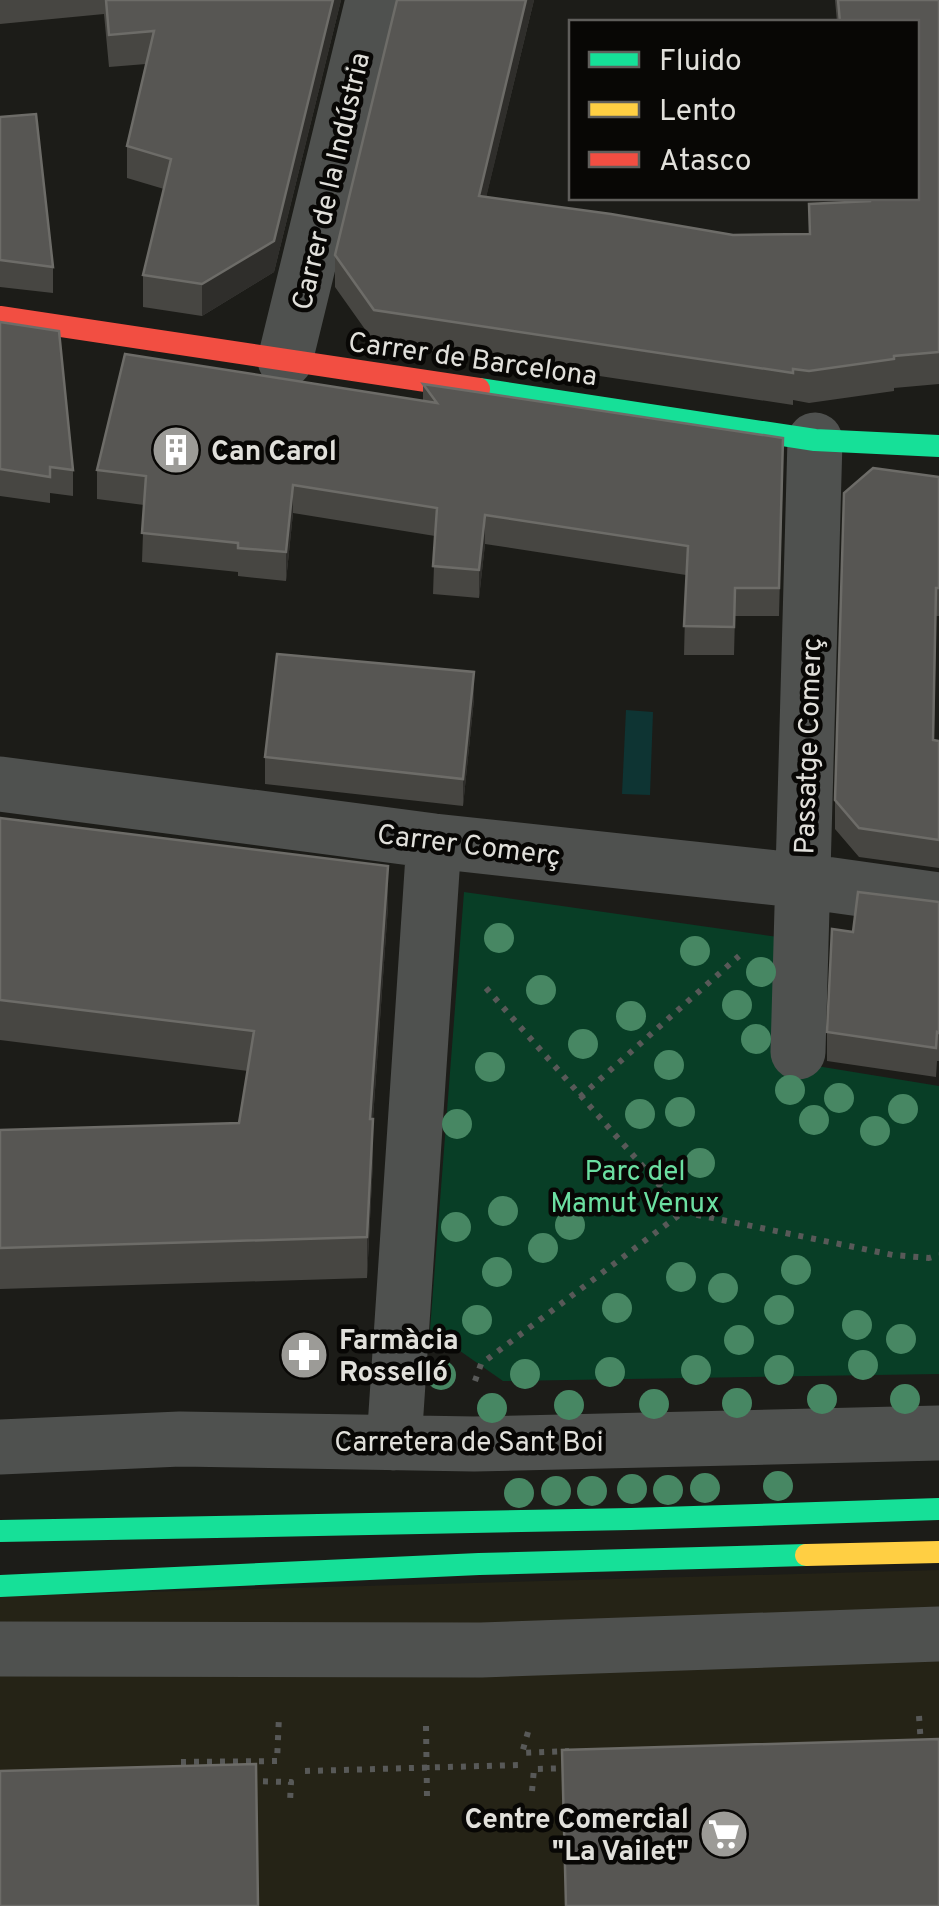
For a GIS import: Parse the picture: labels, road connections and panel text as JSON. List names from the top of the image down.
{
  "streets": {
    "main road": ["Carrer de Barcelona"],
    "street": [
      "Carrer de la Indústria",
      "Passatge Comerç",
      "Carrer Comerç",
      "Carretera de Sant Boi"
    ]
  },
  "crossings": [
    ["Carrer de la Indústria", "Carrer de Barcelona"],
    ["Carrer de Barcelona", "Passatge Comerç"],
    ["Passatge Comerç", "Carrer Comerç"]
  ],
  "parks": ["Parc del Mamut Venux"],
  "places": {
    "building": ["Can Carol"],
    "pharmacy": ["Farmàcia Rosselló"],
    "supermarket": ["Centre Comercial \"La Vailet\""]
  },
  "legend": ["Fluido", "Lento", "Atasco"]
}
